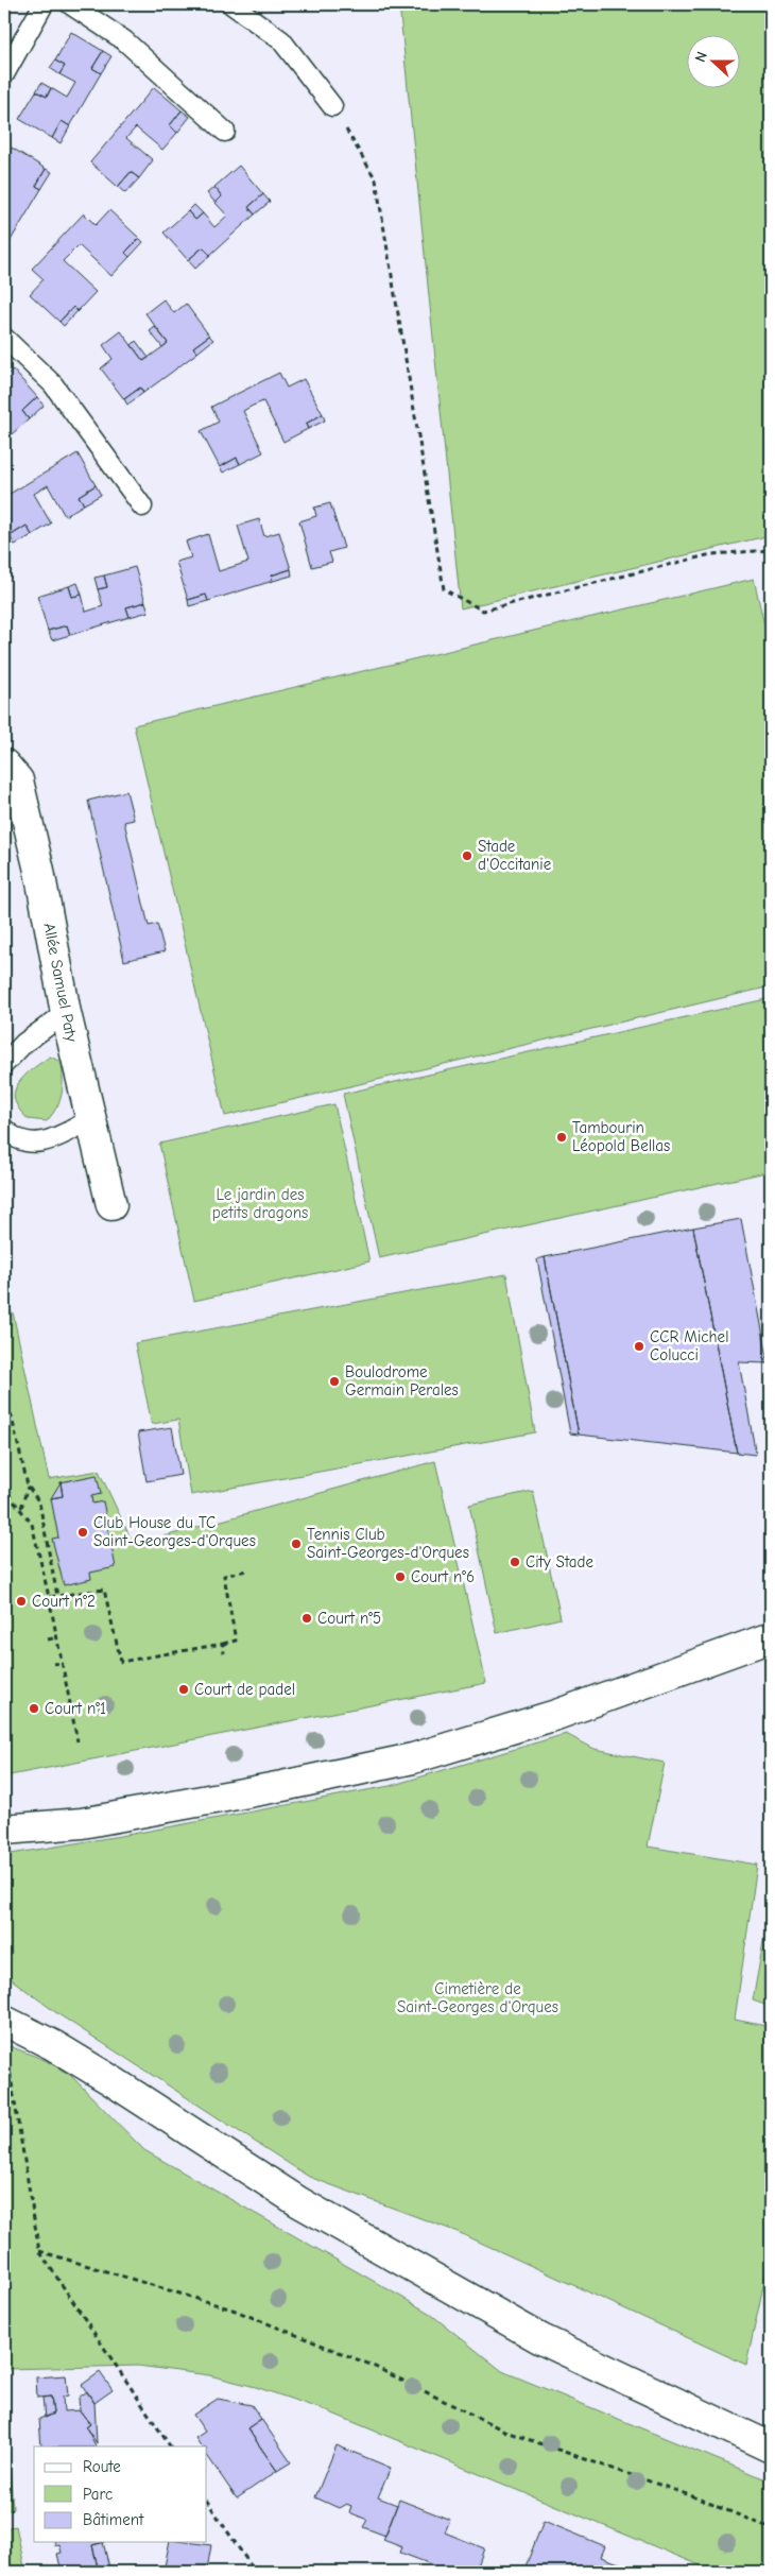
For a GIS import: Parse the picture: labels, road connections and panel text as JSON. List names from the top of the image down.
{
  "streets": {
    "street": ["Allée Samuel Paty"]
  },
  "parks": ["Le jardin des petits dragons", "Cimetière de Saint-Georges d'Orques"],
  "places": [
    "Stade d'Occitanie",
    "Tambourin Léopold Bellas",
    "CCR Michel Colucci",
    "Boulodrome Germain Perales",
    "Club House du TC Saint-Georges-d'Orques",
    "Tennis Club Saint-Georges-d'Orques",
    "City Stade",
    "Court n°6",
    "Court n°2",
    "Court n°5",
    "Court de padel",
    "Court n°1"
  ],
  "legend": ["Route", "Parc", "Bâtiment"],
  "north": "left"
}
